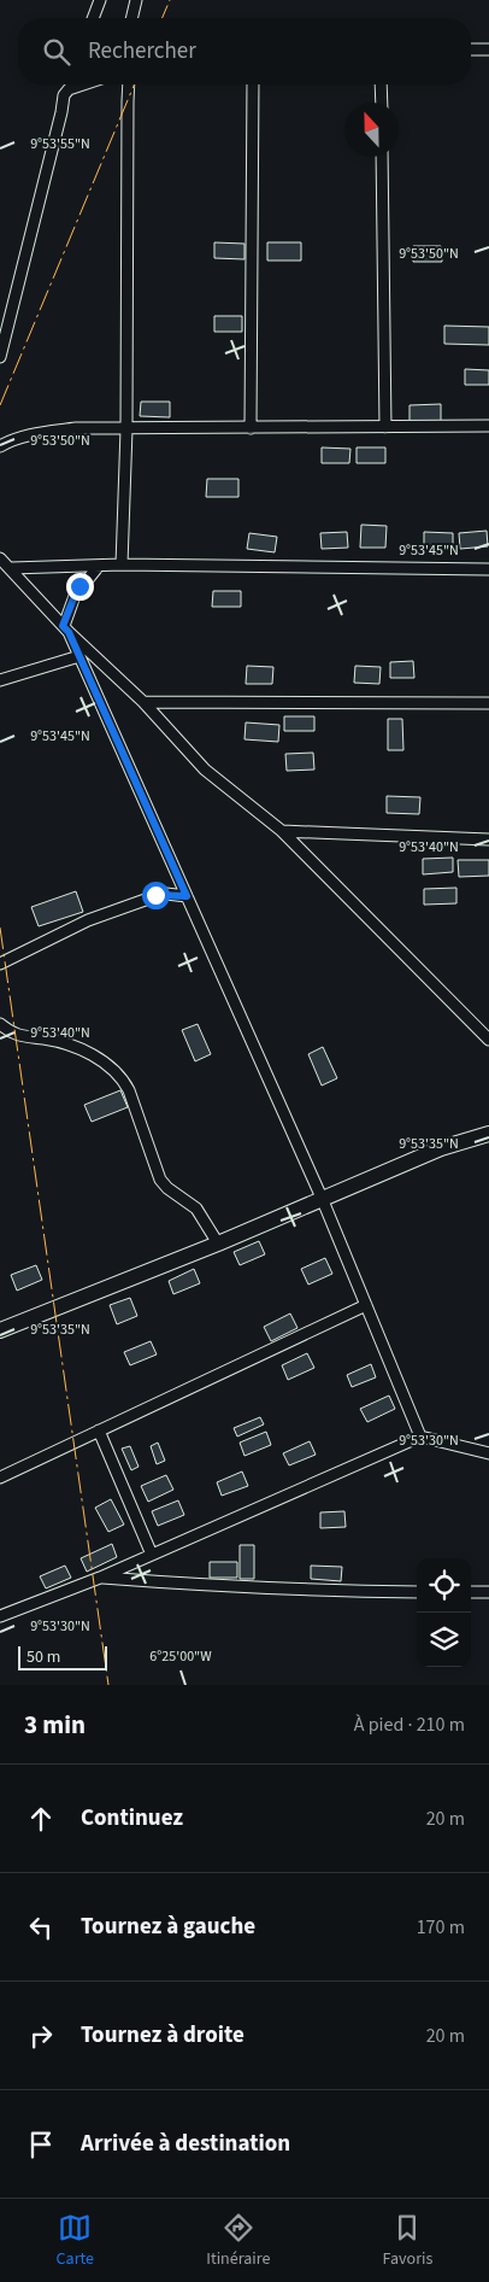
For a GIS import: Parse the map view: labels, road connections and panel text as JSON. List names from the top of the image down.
{
  "scale_bar": "50 m",
  "north": "top",
  "page": {
    "search": "Rechercher",
    "scale": "50 m",
    "heading": ["3 min", "À pied · 210 m"],
    "list": [
      ["Continuez", "20 m"],
      ["Tournez à gauche", "170 m"],
      ["Tournez à droite", "20 m"],
      "Arrivée à destination"
    ],
    "nav": ["Carte", "Itinéraire", "Favoris"]
  },
  "coordinates": [
    "9°53'55\"N",
    "9°53'50\"N",
    "9°53'45\"N",
    "9°53'40\"N",
    "9°53'35\"N",
    "9°53'30\"N",
    "6°25'00\"W"
  ]
}
